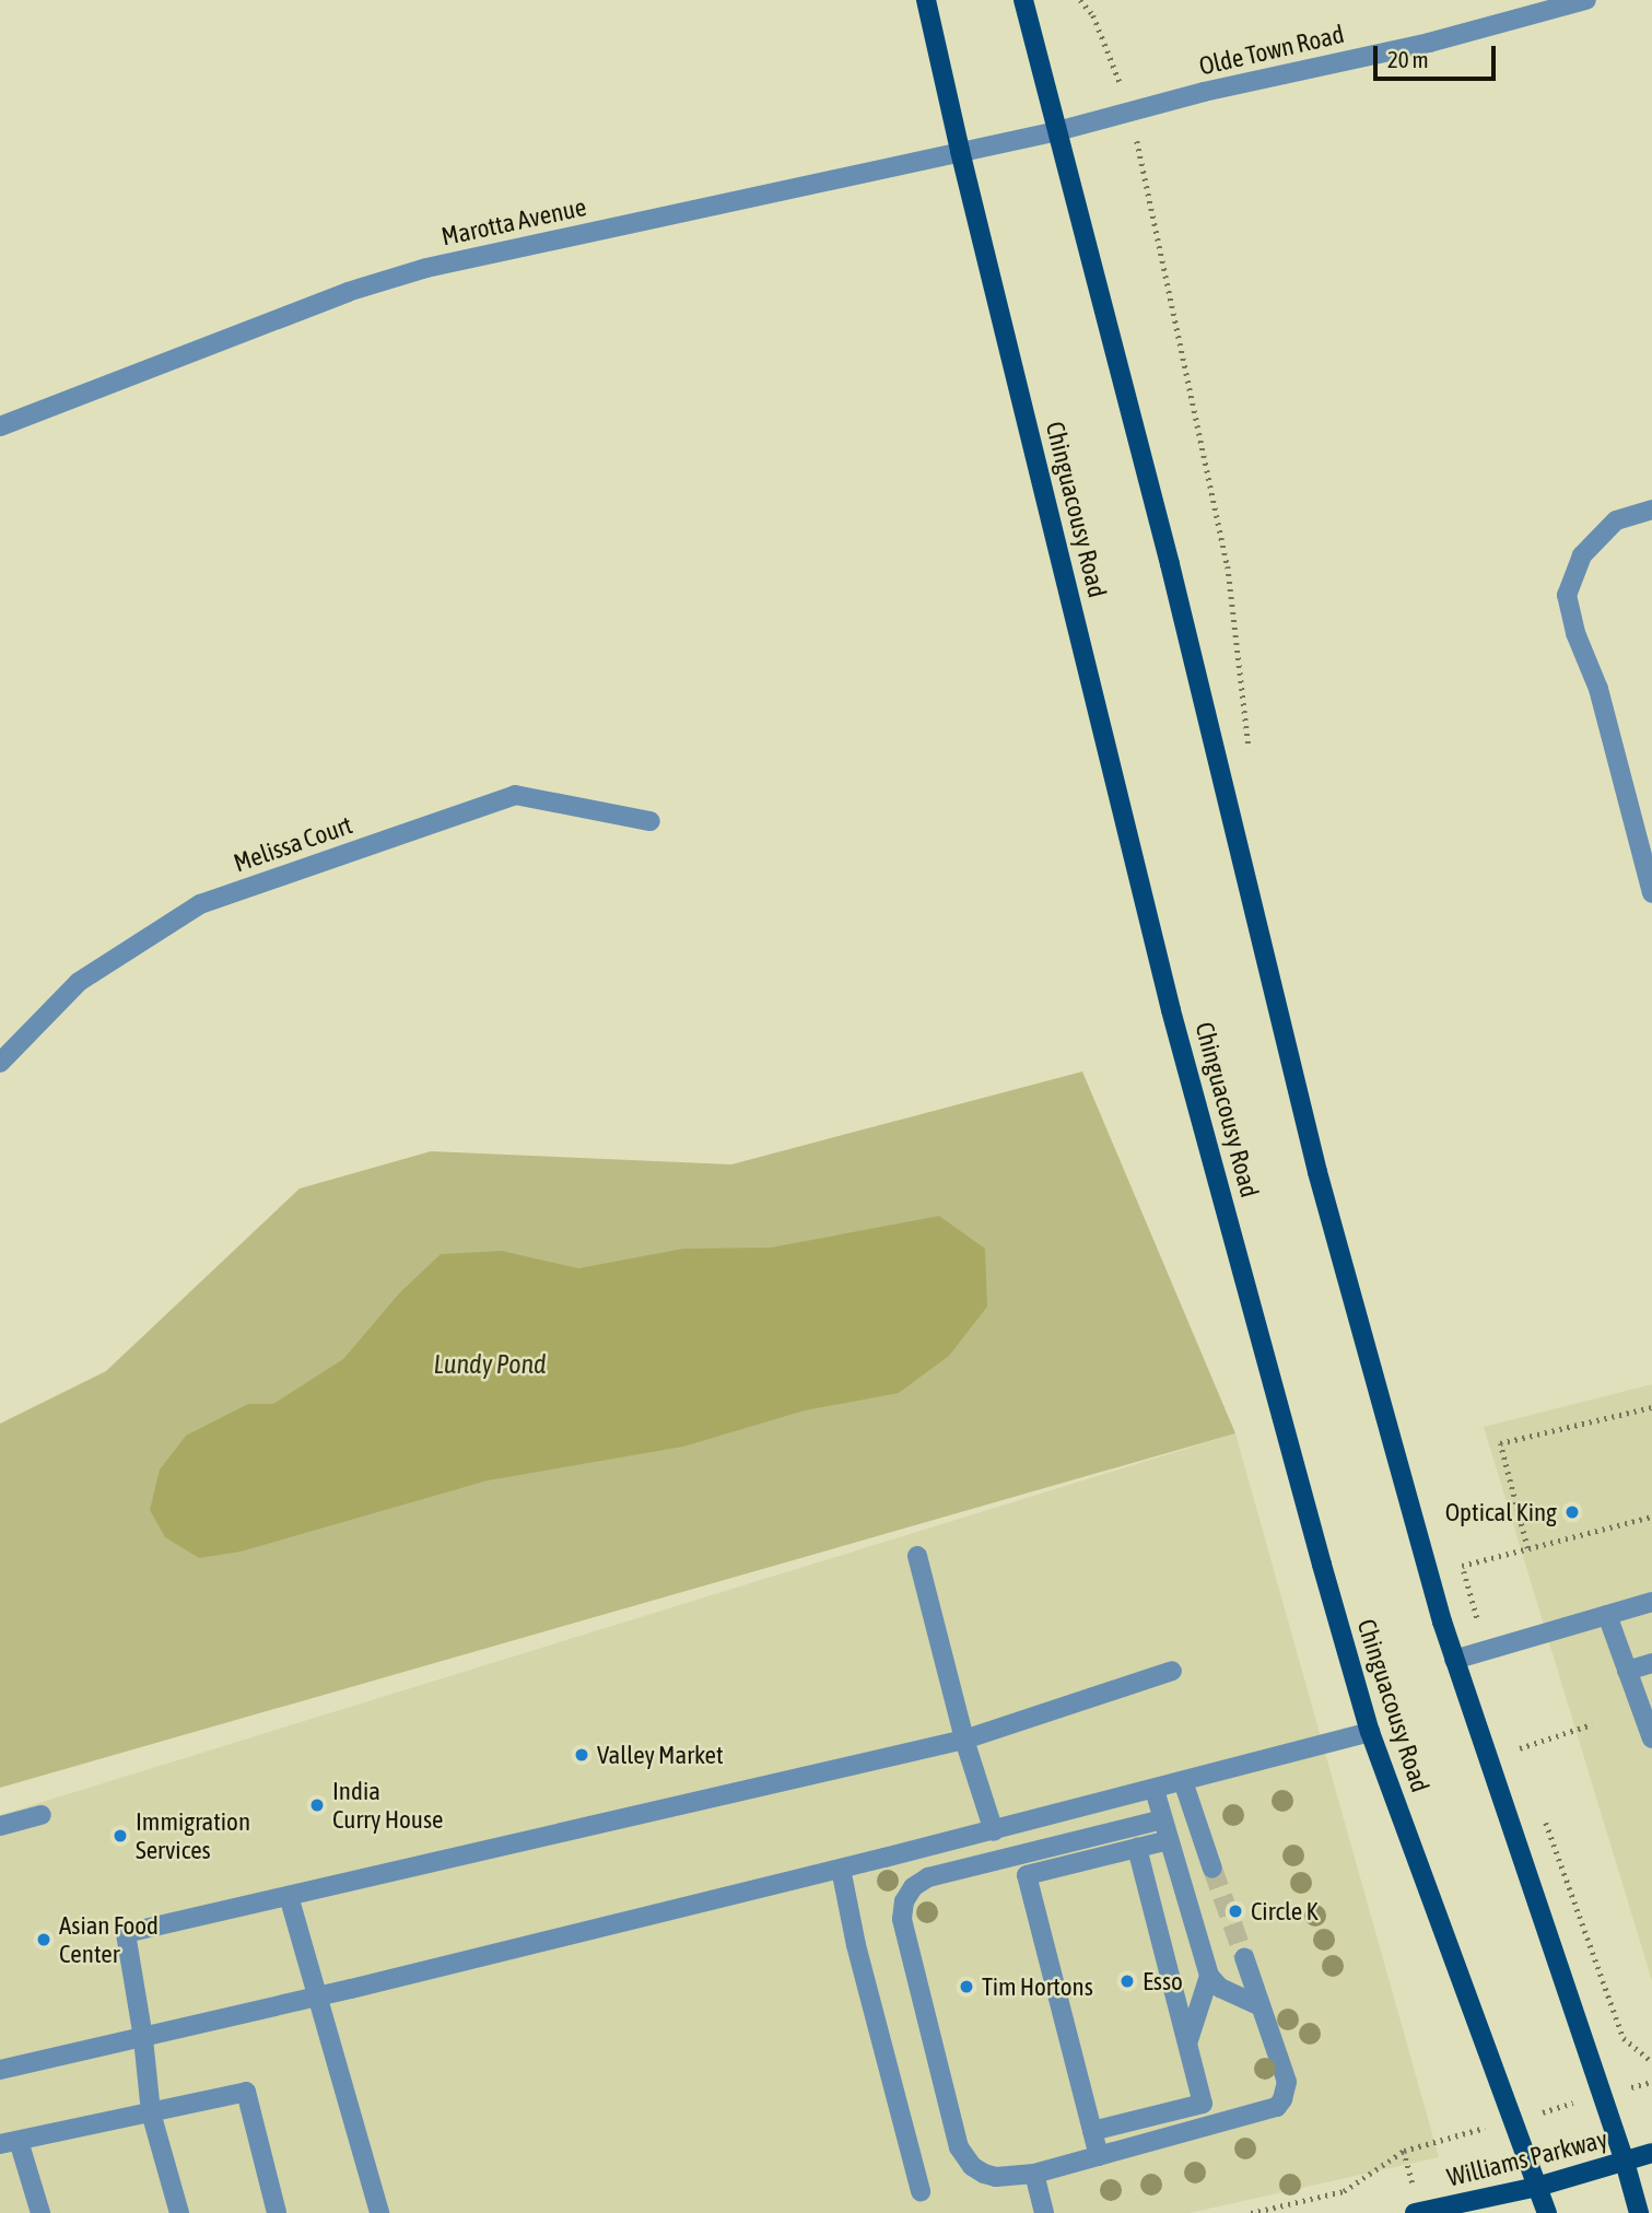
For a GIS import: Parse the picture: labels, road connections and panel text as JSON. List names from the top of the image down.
{
  "streets": {
    "main road": ["Chinguacousy Road", "Williams Parkway"],
    "street": ["Olde Town Road", "Marotta Avenue", "Melissa Court"]
  },
  "crossings": [
    ["Olde Town Road", "Marotta Avenue"],
    ["Marotta Avenue", "Chinguacousy Road"],
    ["Chinguacousy Road", "Williams Parkway"]
  ],
  "water": ["Lundy Pond"],
  "places": [
    "Optical King",
    "Valley Market",
    "India Curry House",
    "Immigration Services",
    "Circle K",
    "Asian Food Center",
    "Esso",
    "Tim Hortons"
  ],
  "scale_bar": "20 m"
}
